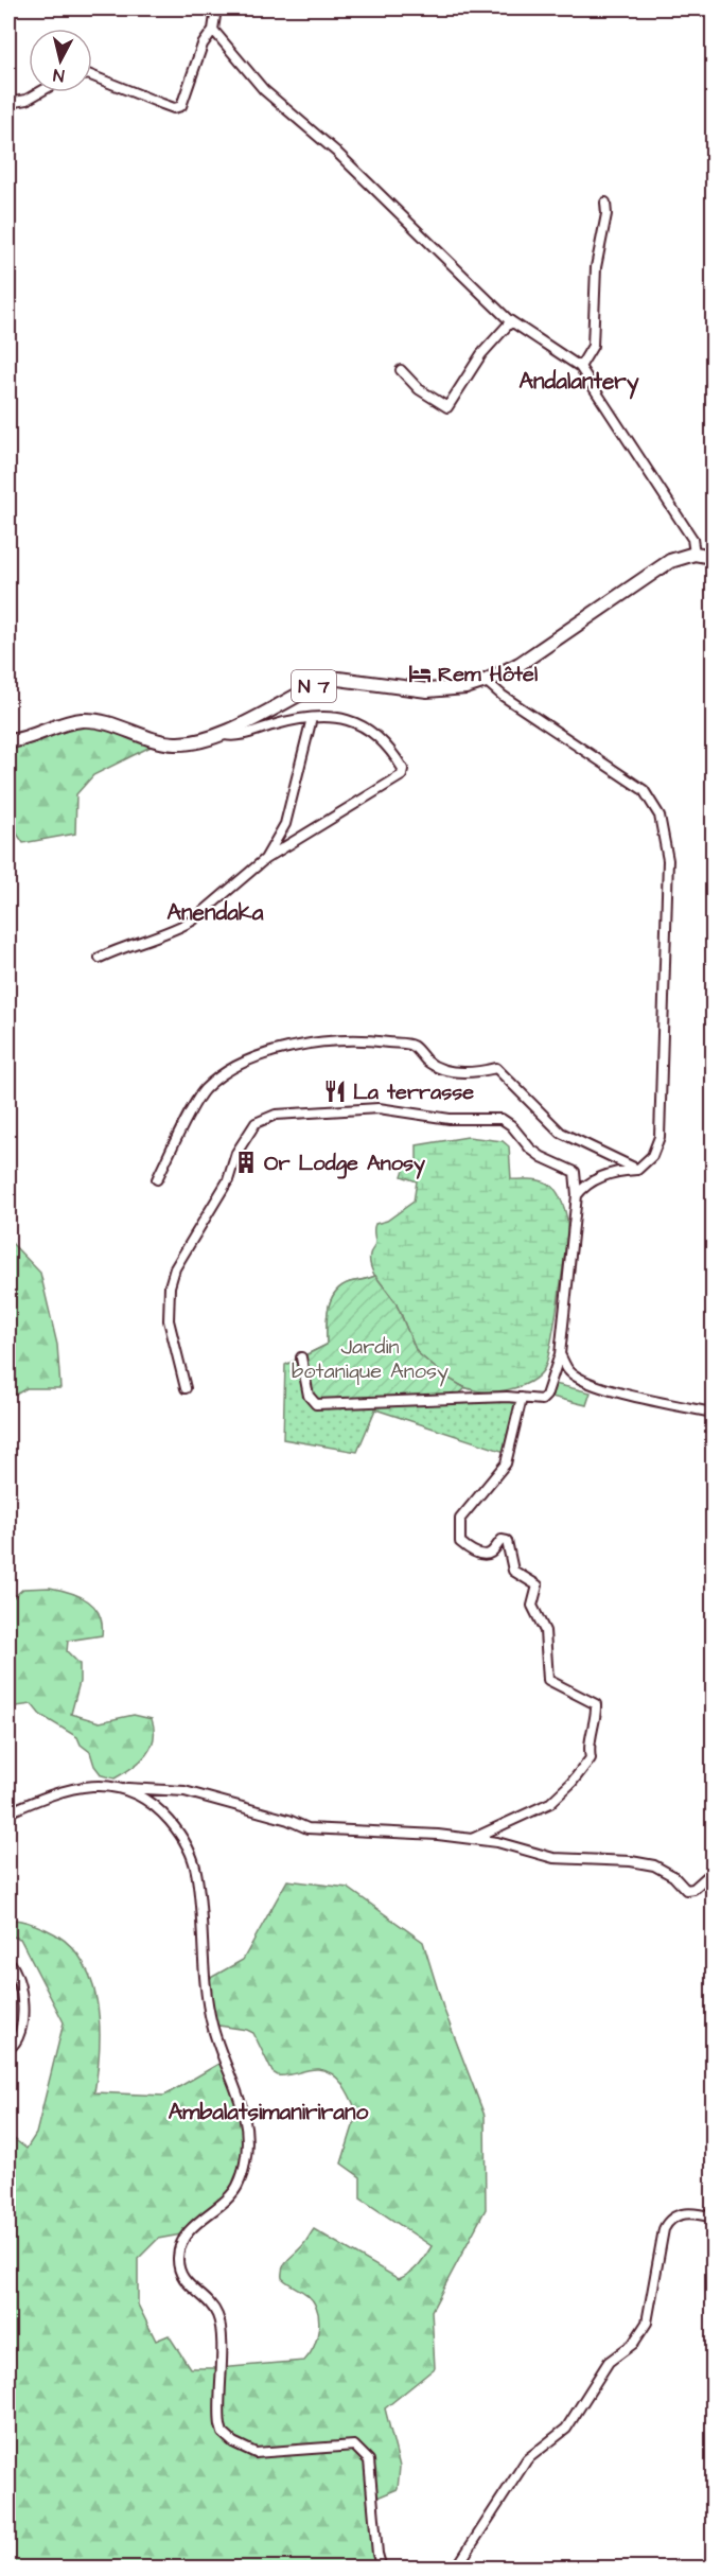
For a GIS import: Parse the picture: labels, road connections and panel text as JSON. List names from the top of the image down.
{
  "streets": {
    "main road": ["N 7"]
  },
  "districts": ["Andalantery", "Anendaka", "Ambalatsimanirirano"],
  "parks": ["Jardin botanique Anosy"],
  "places": {
    "hotel": ["Rem Hôtel"],
    "restaurant": ["La terrasse"],
    "building": ["Or Lodge Anosy"]
  },
  "north": "bottom"
}
